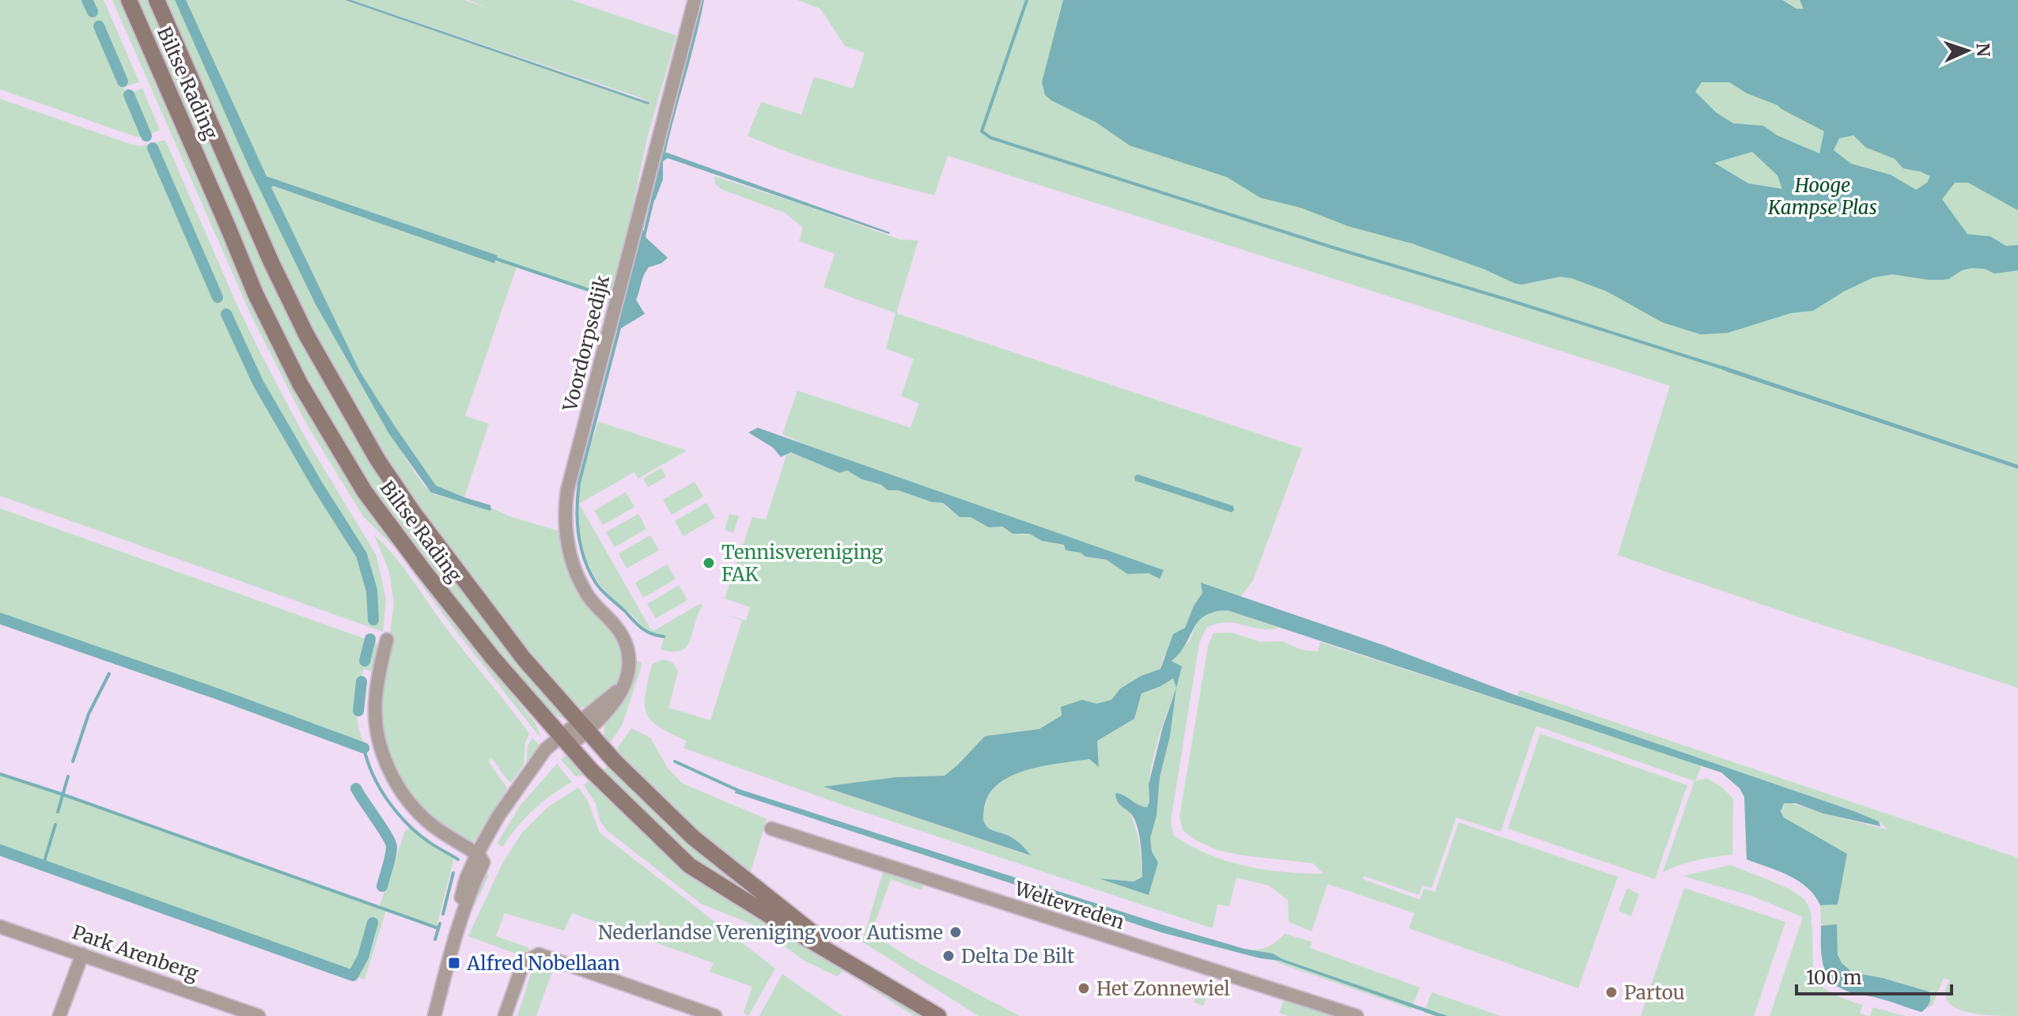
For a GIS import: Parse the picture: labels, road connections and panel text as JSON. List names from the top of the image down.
{
  "streets": {
    "main road": ["Biltse Rading"],
    "street": ["Voordorpsedijk", "Weltevreden", "Park Arenberg"]
  },
  "crossings": [
    ["Biltse Rading", "Voordorpsedijk"]
  ],
  "parks": ["Hooge Kampse Plas"],
  "places": {
    "other": [
      "Tennisvereniging FAK",
      "Nederlandse Vereniging voor Autisme",
      "Delta De Bilt",
      "Het Zonnewiel",
      "Partou"
    ],
    "transit": ["Alfred Nobellaan"]
  },
  "scale_bar": "100 m",
  "north": "right"
}
